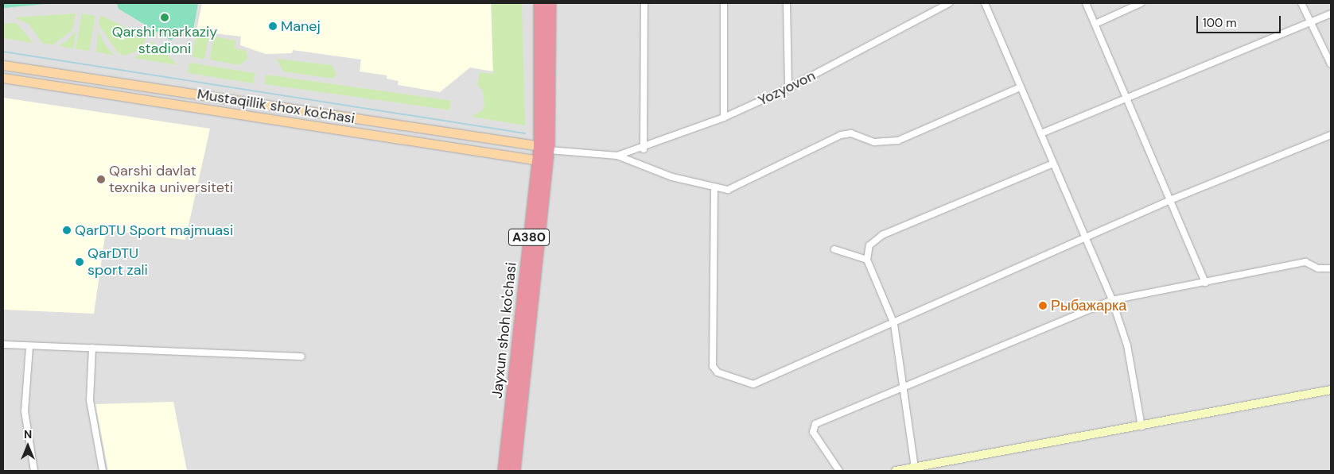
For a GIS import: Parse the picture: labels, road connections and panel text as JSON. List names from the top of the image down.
{
  "streets": {
    "highway": ["A380", "Jayxun shoh ko'chasi"],
    "main road": ["Mustaqillik shox ko'chasi"],
    "street": ["Yozyovon"]
  },
  "crossings": [
    ["Mustaqillik shox ko'chasi", "Jayxun shoh ko'chasi"]
  ],
  "places": [
    "Qarshi markaziy stadioni",
    "Manej",
    "Qarshi davlat texnika universiteti",
    "QarDTU Sport majmuasi",
    "QarDTU sport zali",
    "Рыбажарка"
  ],
  "scale_bar": "100 m",
  "north": "top"
}
